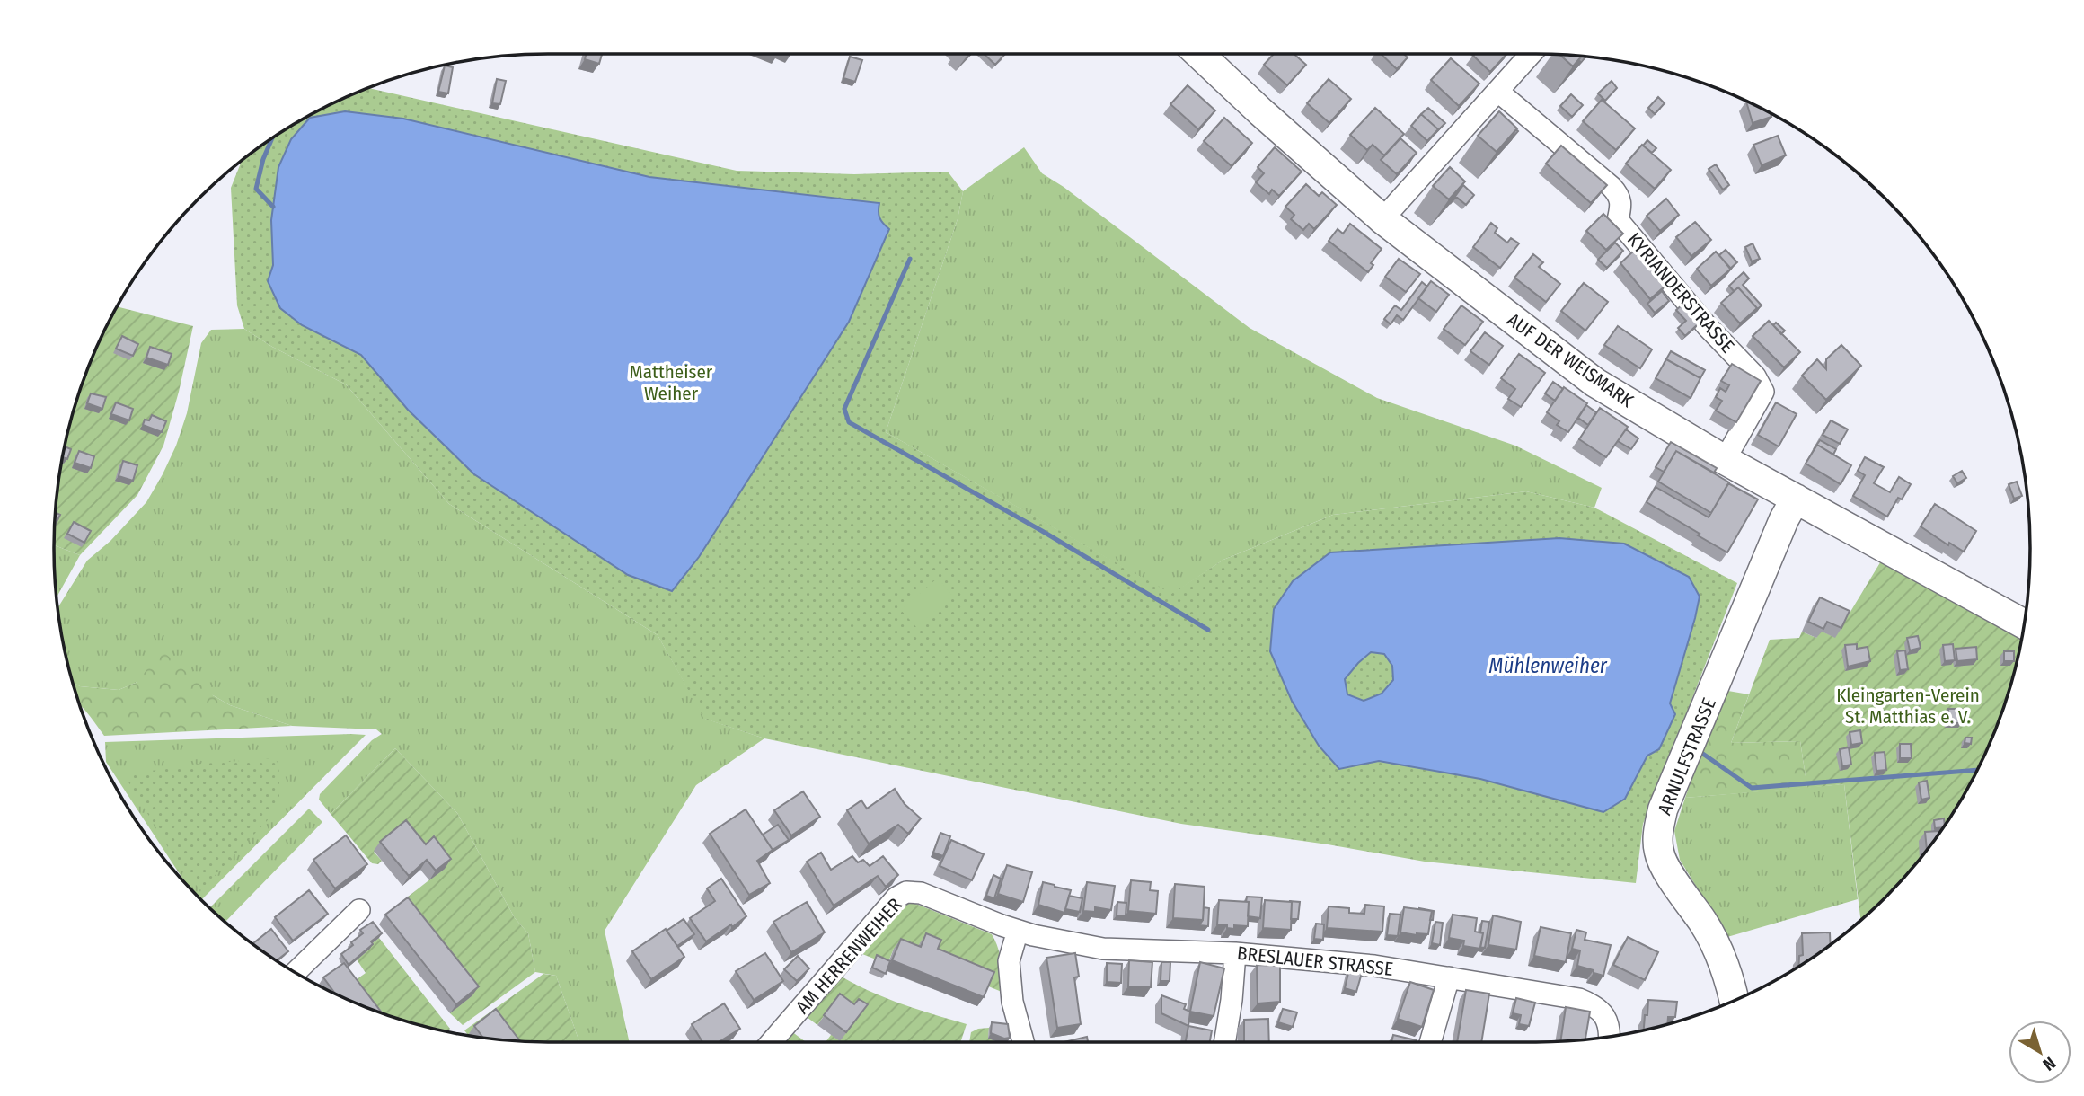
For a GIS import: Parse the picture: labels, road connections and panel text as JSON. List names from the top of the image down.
{
  "streets": {
    "street": [
      "KYRIANDERSTRASSE",
      "AUF DER WEISMARK",
      "ARNULFSTRASSE",
      "AM HERRENWEIHER",
      "BRESLAUER STRASSE"
    ]
  },
  "crossings": [
    ["KYRIANDERSTRASSE", "AUF DER WEISMARK"],
    ["AUF DER WEISMARK", "ARNULFSTRASSE"],
    ["AM HERRENWEIHER", "BRESLAUER STRASSE"]
  ],
  "water": ["Mühlenweiher"],
  "parks": ["Mattheiser Weiher", "Kleingarten-Verein St. Matthias e. V."],
  "north": "bottom right"
}
